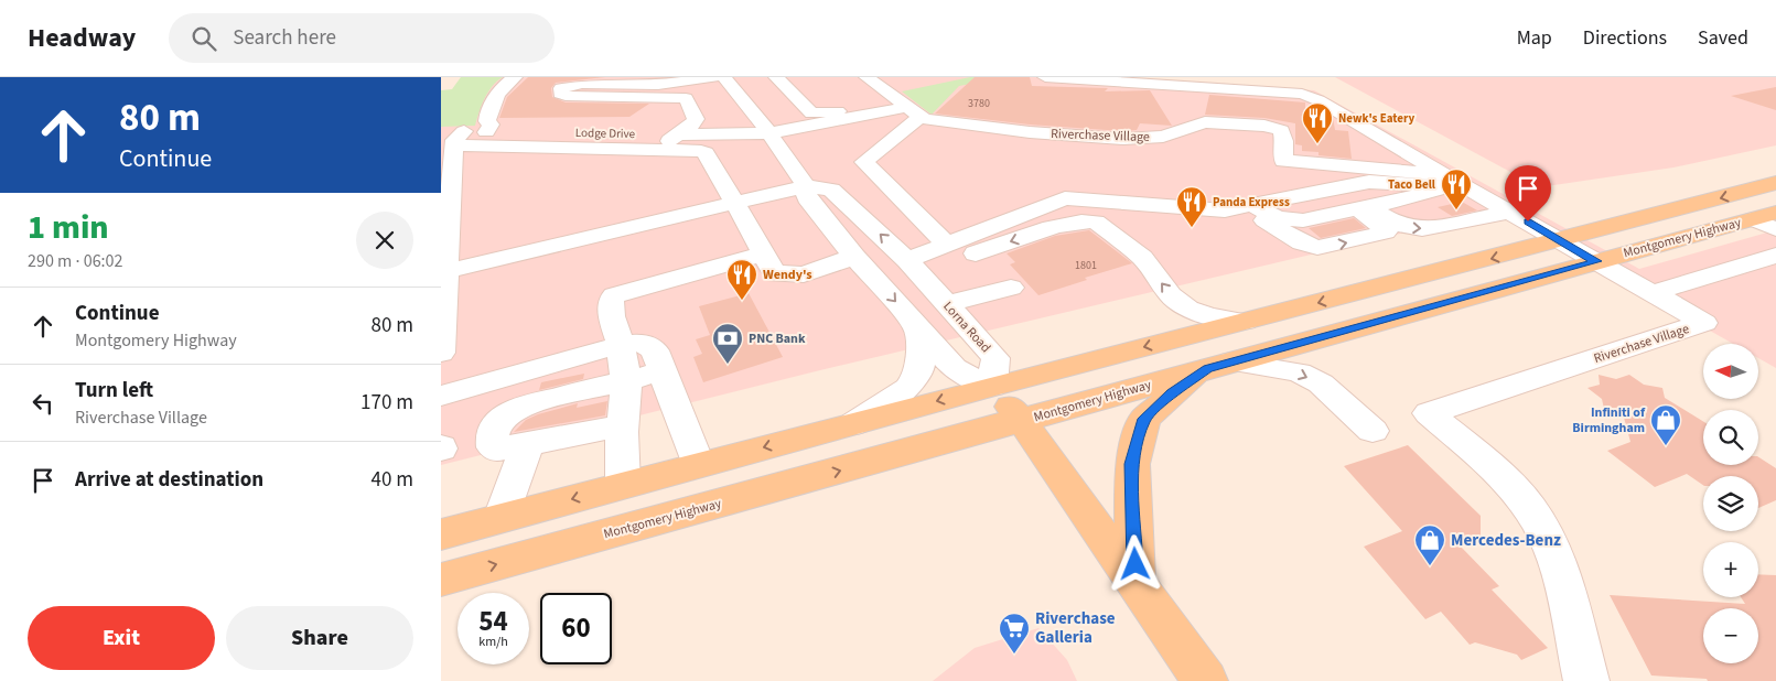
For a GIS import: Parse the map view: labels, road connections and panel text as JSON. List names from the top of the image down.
{
  "streets": {
    "main road": ["Montgomery Highway"],
    "street": ["Lodge Drive", "Riverchase Village", "Lorna Road"]
  },
  "crossings": [
    ["Lodge Drive", "Riverchase Village"],
    ["Riverchase Village", "Montgomery Highway"],
    ["Riverchase Village", "Lorna Road"]
  ],
  "places": {
    "restaurant": [
      "Newk's Eatery",
      "Taco Bell",
      "Panda Express",
      "Wendy's"
    ],
    "bank": ["PNC Bank"],
    "shop": ["Infiniti of Birmingham", "Mercedes-Benz"],
    "supermarket": ["Riverchase Galleria"]
  },
  "house_numbers": ["3780", "1801"],
  "north": "left",
  "page": {
    "header": "Headway",
    "search": "Search here",
    "nav": ["Map", "Directions", "Saved"],
    "turn": ["80 m", "Continue"],
    "heading": ["1 min", "290 m · 06:02"],
    "list": [
      {
        "name": "Continue",
        "note": "Montgomery Highway",
        "value": "80 m"
      },
      {
        "name": "Turn left",
        "note": "Riverchase Village",
        "value": "170 m"
      },
      {
        "name": "Arrive at destination",
        "value": "40 m"
      }
    ],
    "map_buttons": ["+", "−"],
    "speed": "54 km/h",
    "limit": "60",
    "buttons": ["Exit", "Share"]
  }
}
